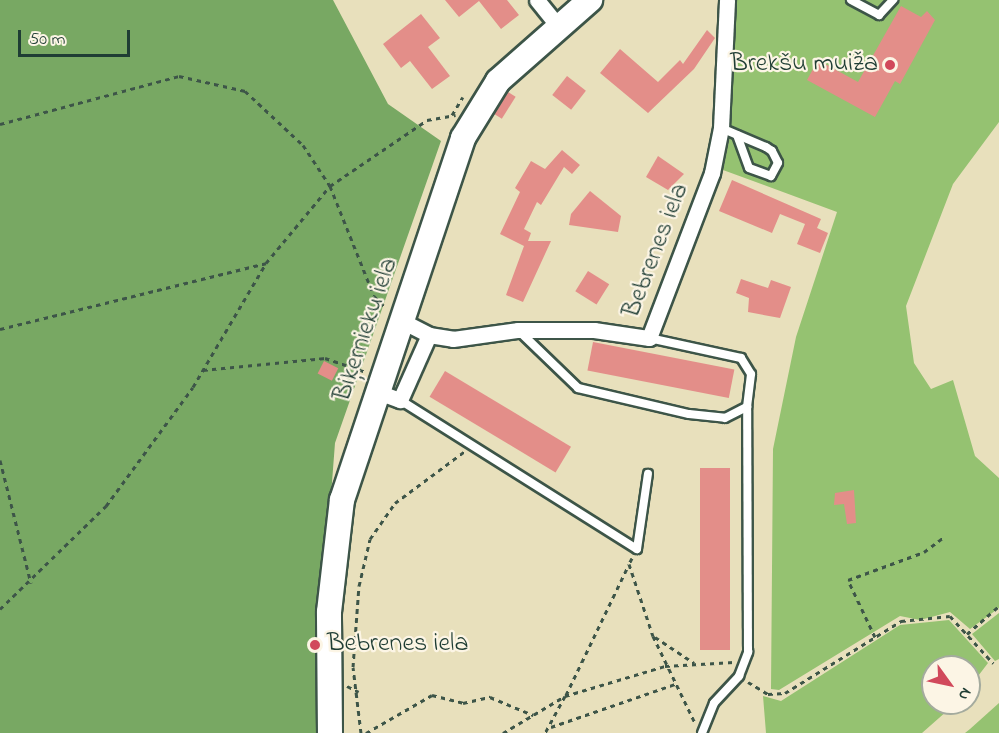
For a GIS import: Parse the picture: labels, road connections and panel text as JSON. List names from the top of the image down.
{
  "streets": {
    "main road": ["Biķernieku iela"],
    "street": ["Bebrenes iela"]
  },
  "crossings": [
    ["Bebrenes iela", "Biķernieku iela"]
  ],
  "places": ["Brekšu muiža", "Bebrenes iela"],
  "scale_bar": "50 m",
  "north": "bottom right"
}
